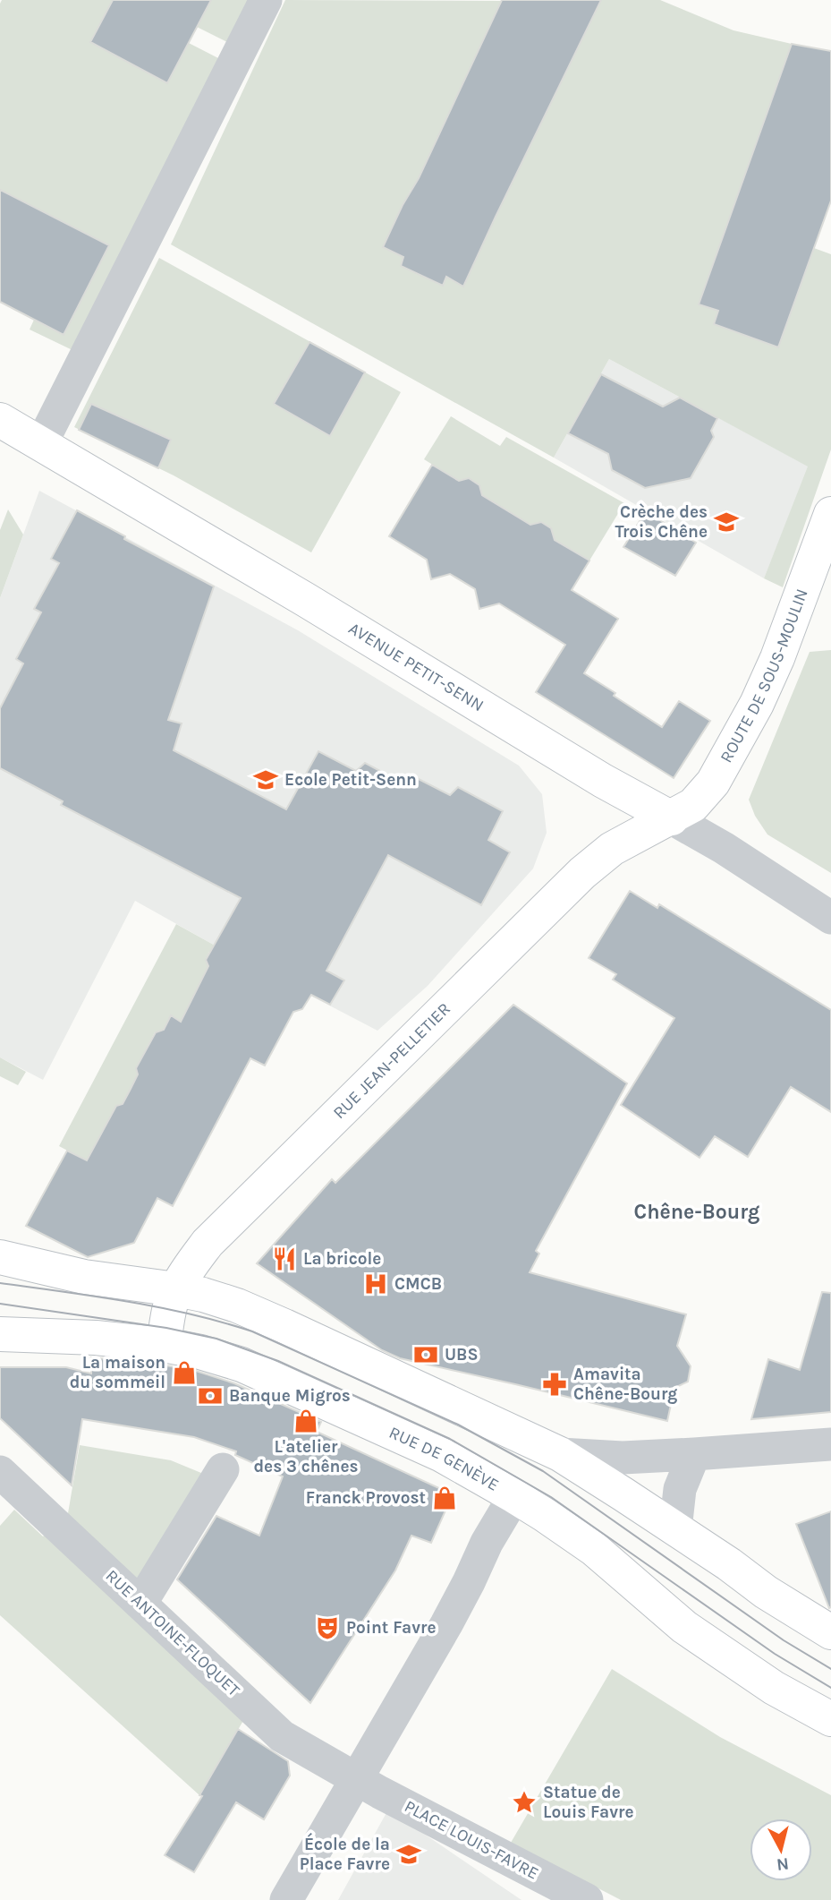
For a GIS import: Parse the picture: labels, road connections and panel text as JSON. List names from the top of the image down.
{
  "streets": {
    "street": [
      "AVENUE PETIT-SENN",
      "ROUTE DE SOUS-MOULIN",
      "RUE JEAN-PELLETIER",
      "RUE DE GENÈVE",
      "RUE ANTOINE-FLOQUET",
      "PLACE LOUIS-FAVRE"
    ]
  },
  "crossings": [
    ["AVENUE PETIT-SENN", "ROUTE DE SOUS-MOULIN"],
    ["AVENUE PETIT-SENN", "RUE JEAN-PELLETIER"],
    ["ROUTE DE SOUS-MOULIN", "RUE JEAN-PELLETIER"],
    ["RUE JEAN-PELLETIER", "RUE DE GENÈVE"],
    ["RUE ANTOINE-FLOQUET", "PLACE LOUIS-FAVRE"]
  ],
  "districts": ["Chêne-Bourg"],
  "places": {
    "school or university": ["Crèche des Trois Chêne", "Ecole Petit-Senn", "École de la Place Favre"],
    "restaurant": ["La bricole"],
    "hospital": ["CMCB"],
    "bank": ["UBS", "Banque Migros"],
    "shop": ["La maison du sommeil", "L'atelier des 3 chênes", "Franck Provost"],
    "pharmacy": ["Amavita Chêne-Bourg"],
    "theatre": ["Point Favre"],
    "place": ["Statue de Louis Favre"]
  },
  "north": "bottom"
}
